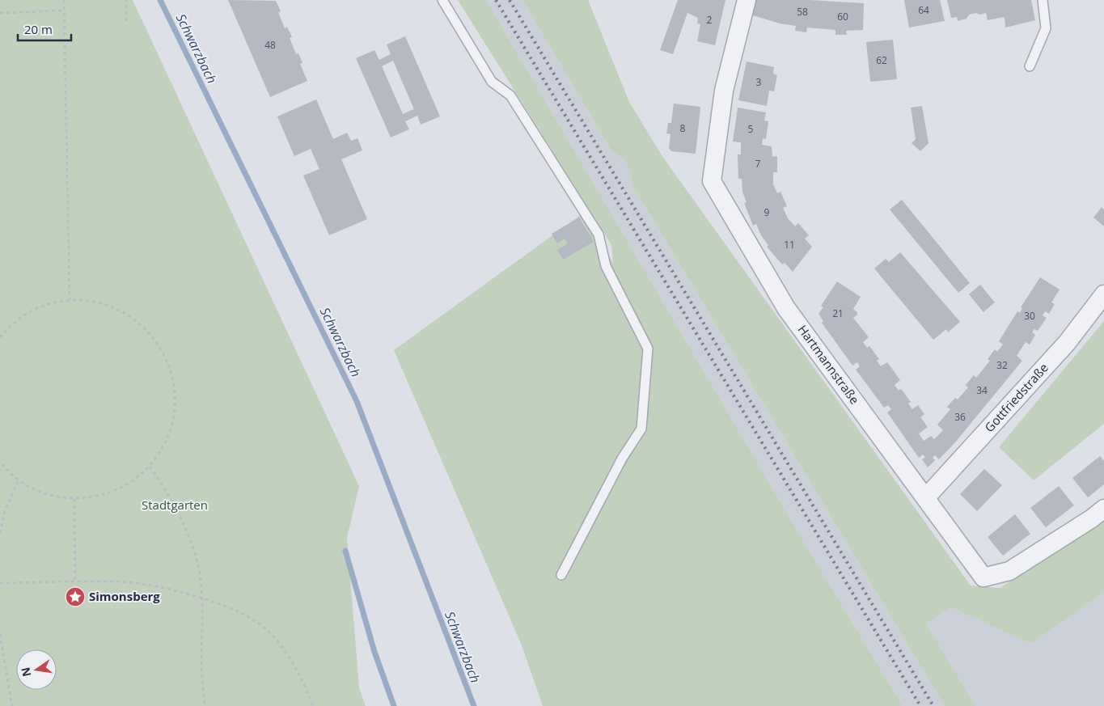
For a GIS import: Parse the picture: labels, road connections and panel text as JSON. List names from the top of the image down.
{
  "streets": {
    "street": ["Hartmannstraße", "Gottfriedstraße"]
  },
  "crossings": [
    ["Hartmannstraße", "Gottfriedstraße"]
  ],
  "water": ["Schwarzbach"],
  "parks": ["Stadtgarten"],
  "places": {
    "place": ["Simonsberg"]
  },
  "house_numbers": [
    "64",
    "58",
    "60",
    "2",
    "48",
    "62",
    "3",
    "8",
    "5",
    "7",
    "9",
    "11",
    "21",
    "30",
    "32",
    "34",
    "36"
  ],
  "scale_bar": "20 m",
  "north": "left"
}
